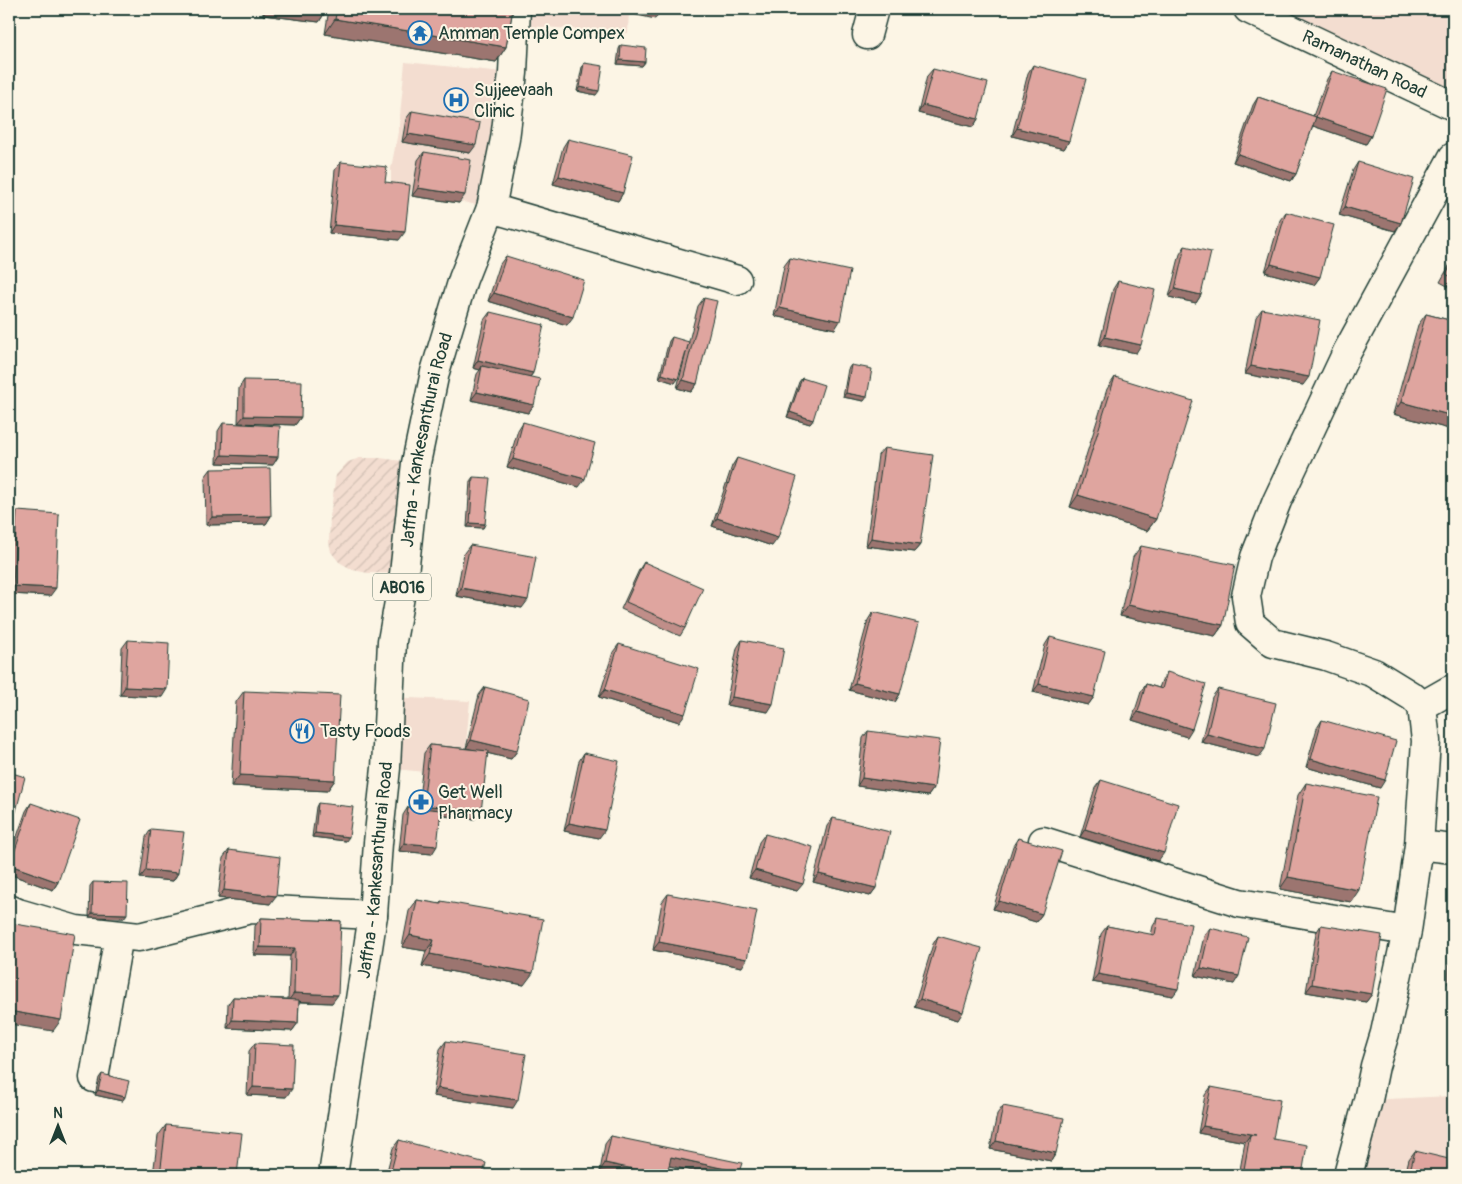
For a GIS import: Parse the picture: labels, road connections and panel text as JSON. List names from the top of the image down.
{
  "streets": {
    "street": ["Ramanathan Road", "Jaffna - Kankesanthurai Road", "AB016"]
  },
  "places": {
    "temple": ["Amman Temple Compex"],
    "hospital": ["Sujjeevaah Clinic"],
    "restaurant": ["Tasty Foods"],
    "pharmacy": ["Get Well Pharmacy"]
  },
  "north": "top"
}
